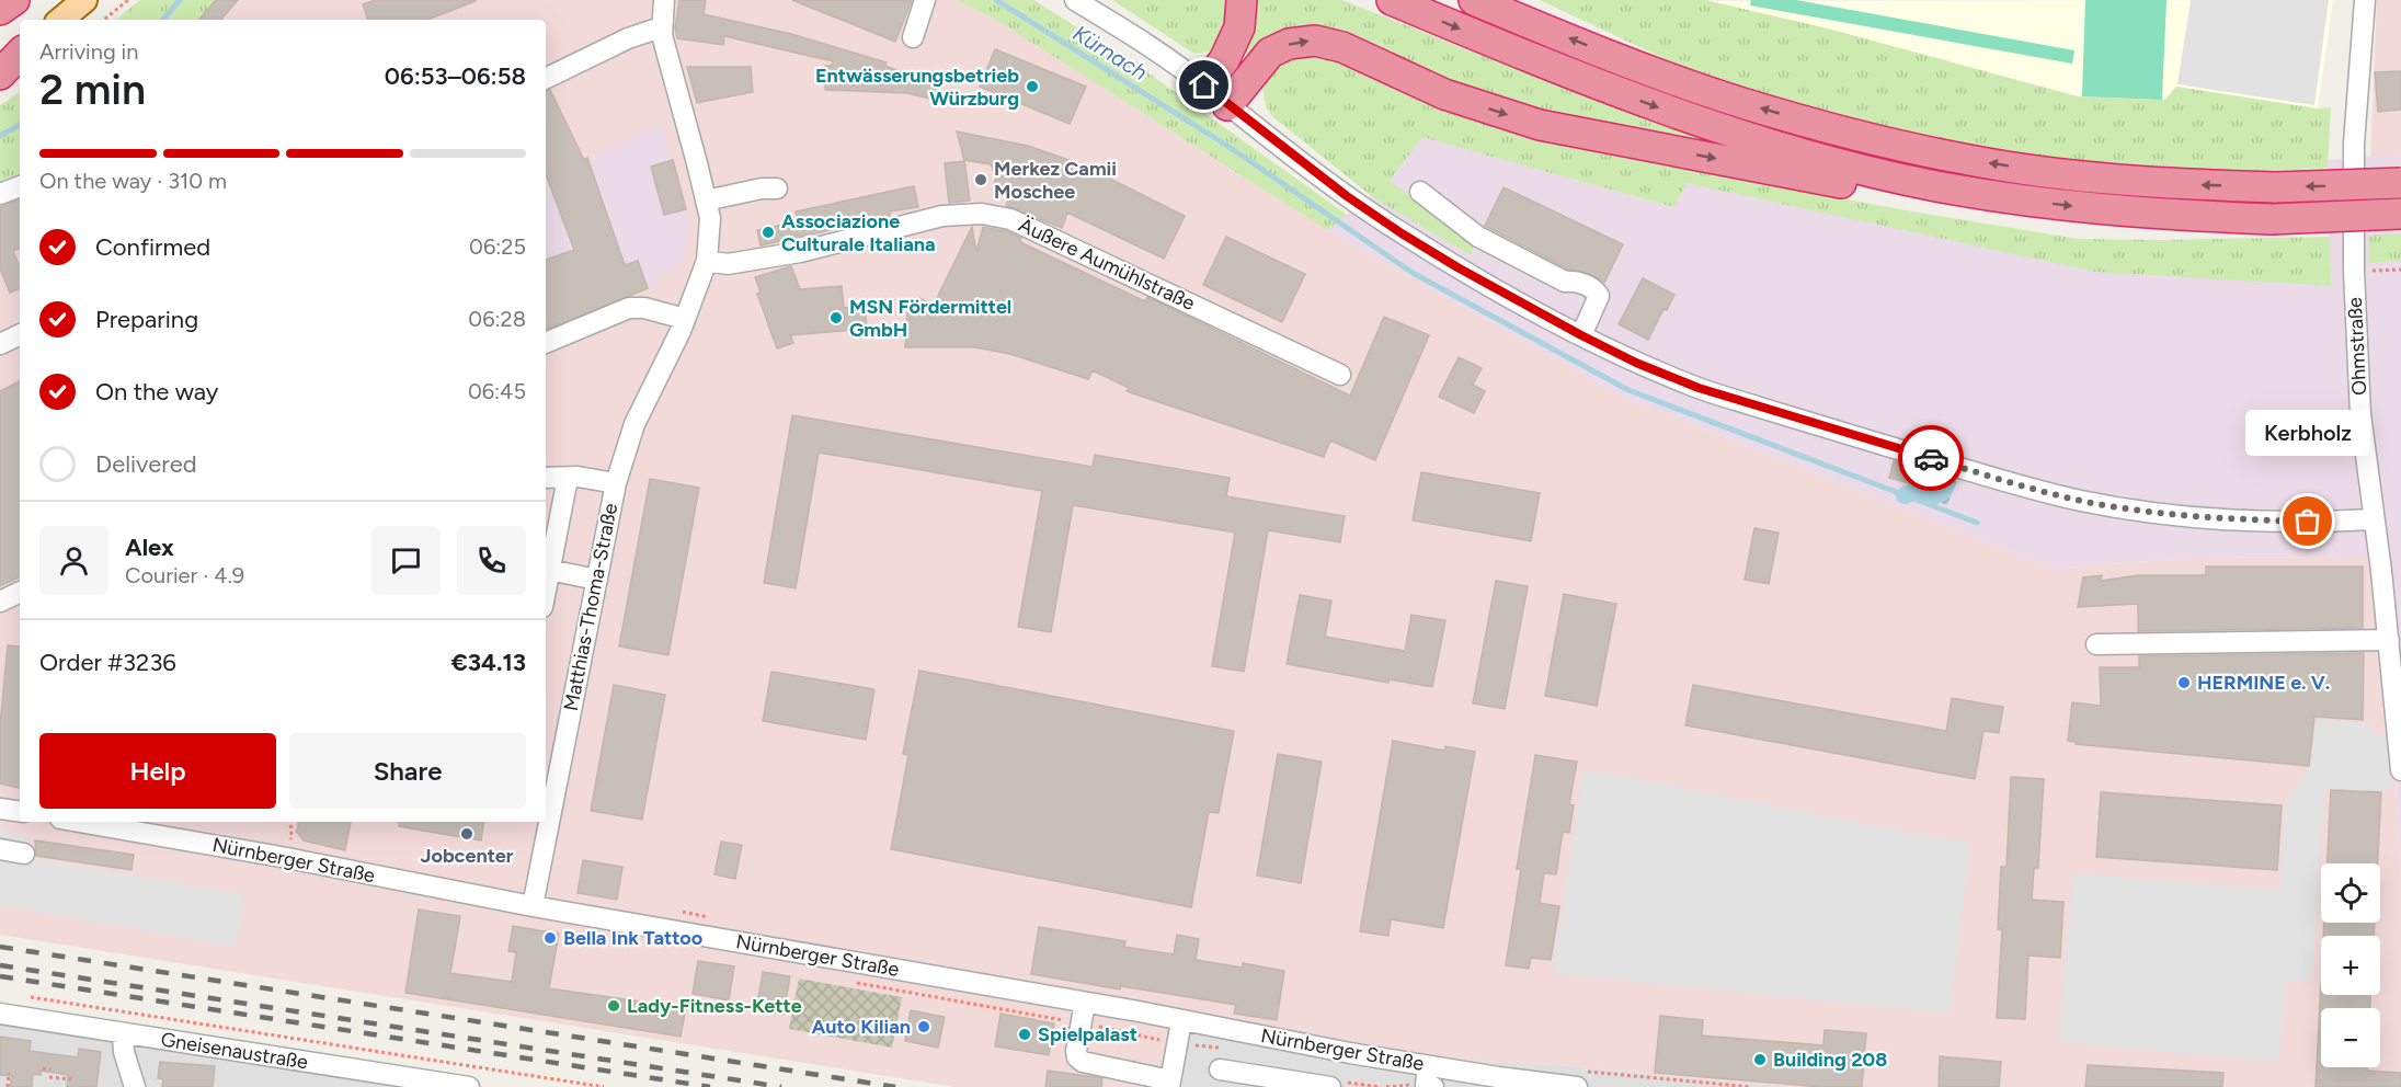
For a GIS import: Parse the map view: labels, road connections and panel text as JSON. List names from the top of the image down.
{
  "streets": {
    "street": [
      "Äußere Aumühlstraße",
      "Ohmstraße",
      "Matthias-Thoma-Straße",
      "Nürnberger Straße",
      "Gneisenaustraße"
    ]
  },
  "crossings": [
    ["Matthias-Thoma-Straße", "Nürnberger Straße"]
  ],
  "water": ["Kürnach"],
  "places": [
    "Entwässerungsbetrieb Würzburg",
    "Merkez Camii Moschee",
    "Associazione Culturale Italiana",
    "MSN Fördermittel GmbH",
    "Kerbholz",
    "HERMINE e. V.",
    "Jobcenter",
    "Bella Ink Tattoo",
    "Lady-Fitness-Kette",
    "Auto Kilian",
    "Spielpalast",
    "Building 208"
  ],
  "page": {
    "heading": ["2 min", "Arriving in", "06:53–06:58"],
    "panel": [
      "Alex",
      "Courier · 4.9",
      "Order #3236",
      "€34.13"
    ],
    "bar": "On the way · 310 m",
    "list": [
      ["Confirmed", "06:25"],
      ["Preparing", "06:28"],
      ["On the way", "06:45"],
      "Delivered"
    ],
    "bubble": "Kerbholz",
    "buttons": ["Help", "Share"],
    "map_buttons": ["+", "−"]
  }
}
